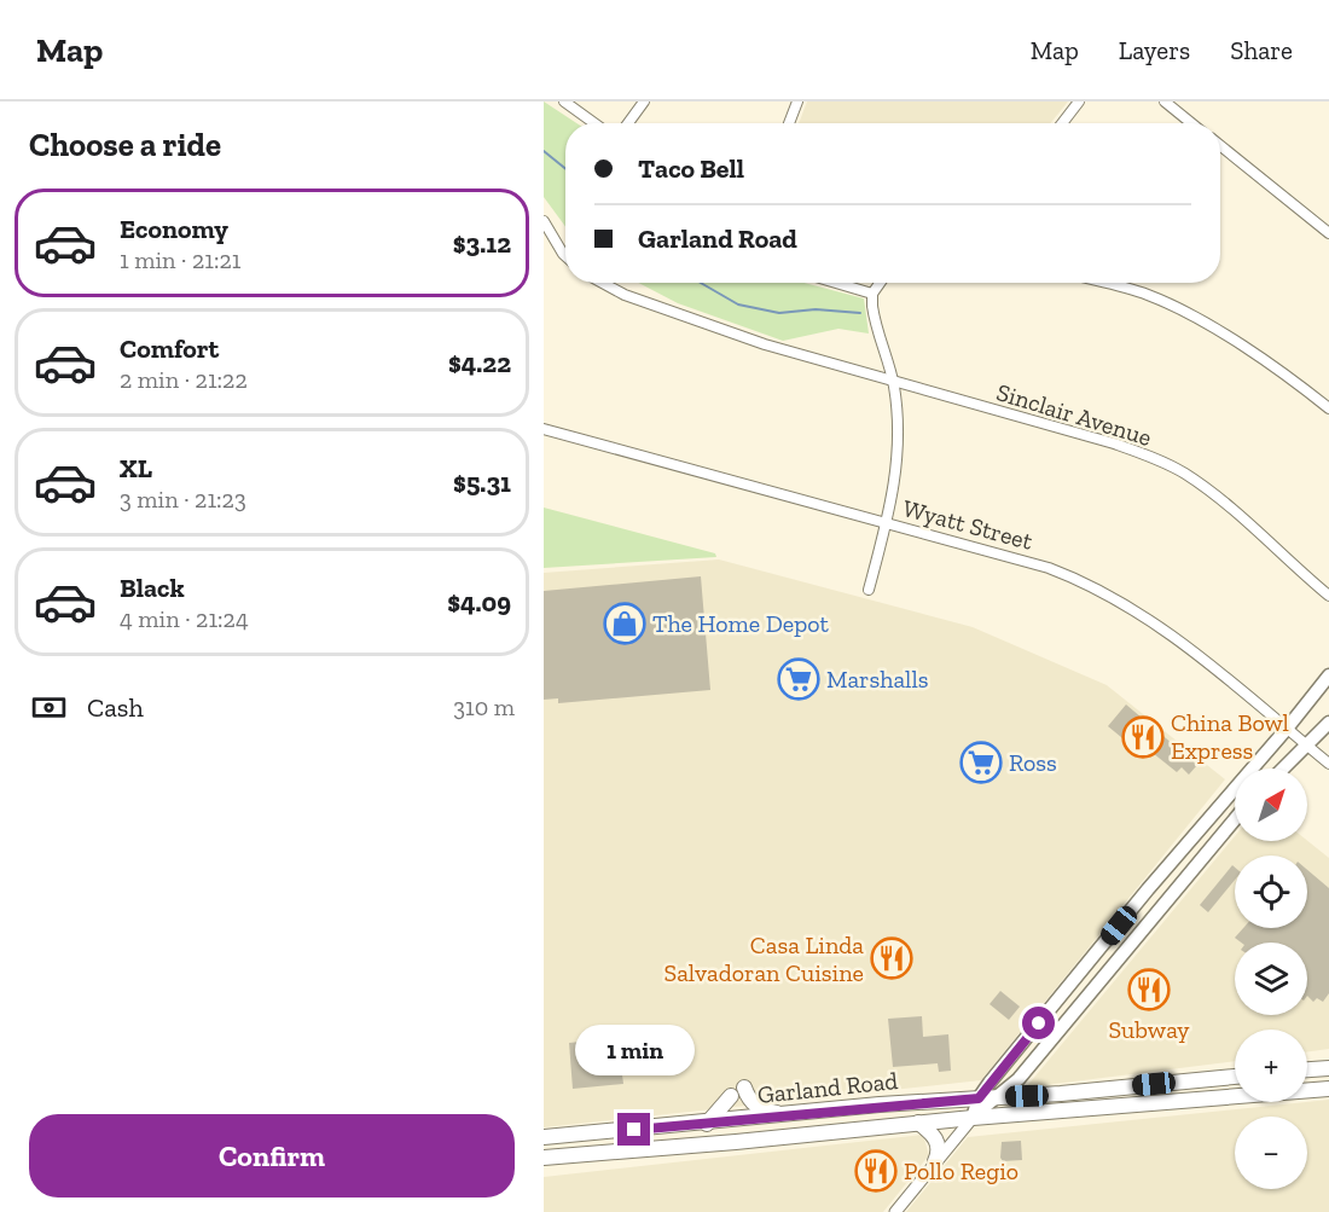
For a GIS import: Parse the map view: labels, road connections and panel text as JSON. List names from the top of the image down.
{
  "streets": {
    "main road": ["Garland Road"],
    "street": ["Sinclair Avenue", "Wyatt Street"]
  },
  "places": {
    "shop": ["The Home Depot"],
    "supermarket": ["Marshalls", "Ross"],
    "restaurant": [
      "China Bowl Express",
      "Casa Linda Salvadoran Cuisine",
      "Subway",
      "Pollo Regio"
    ]
  },
  "north": "top right",
  "page": {
    "header": "Map",
    "nav": ["Map", "Layers", "Share"],
    "heading": "Choose a ride",
    "banner": ["Taco Bell", "Garland Road"],
    "list": [
      {
        "name": "Economy",
        "note": "1 min · 21:21",
        "value": "$3.12"
      },
      {
        "name": "Comfort",
        "note": "2 min · 21:22",
        "value": "$4.22"
      },
      {
        "name": "XL",
        "note": "3 min · 21:23",
        "value": "$5.31"
      },
      {
        "name": "Black",
        "note": "4 min · 21:24",
        "value": "$4.09"
      }
    ],
    "pay": ["Cash", "310 m"],
    "map_buttons": ["+", "−"],
    "bubble": "1 min",
    "buttons": "Confirm"
  }
}
